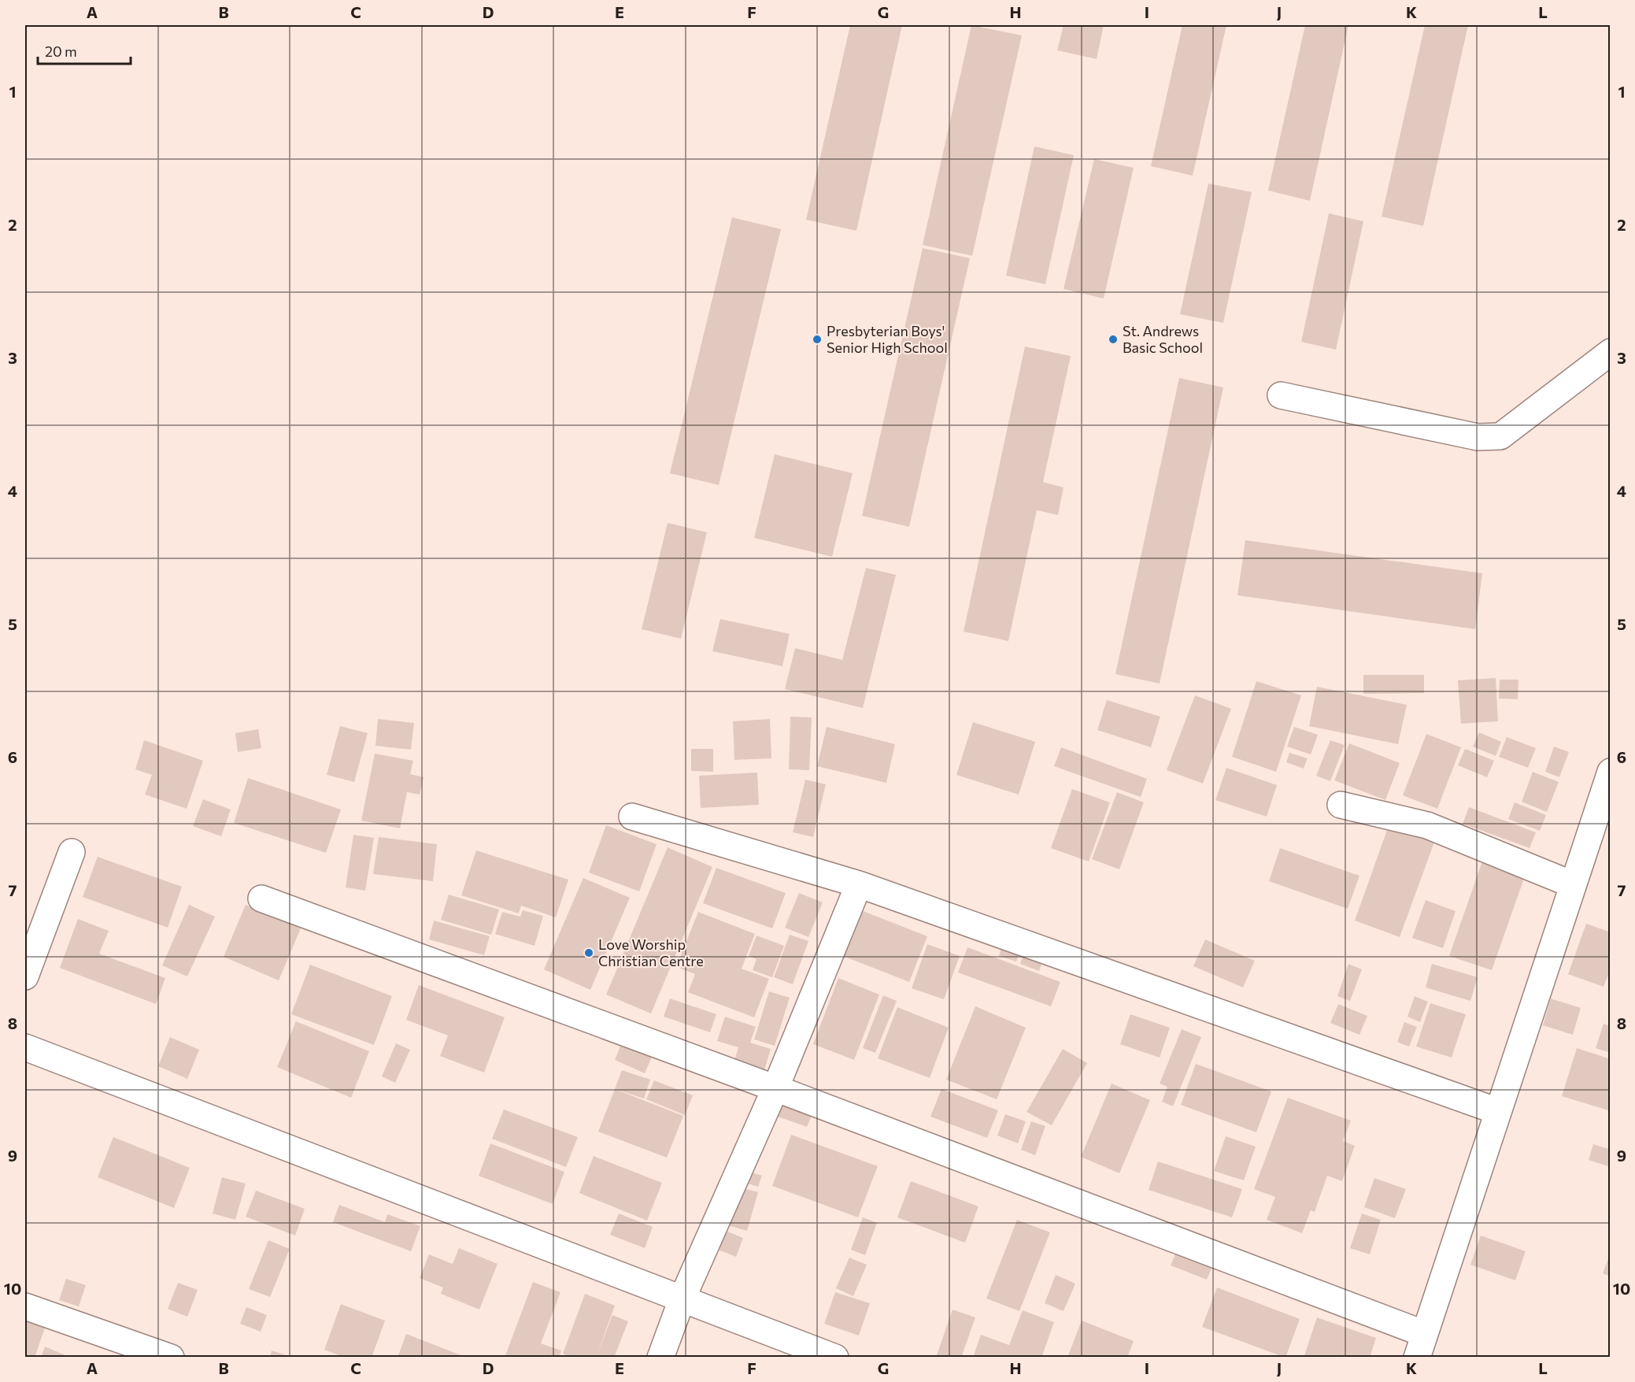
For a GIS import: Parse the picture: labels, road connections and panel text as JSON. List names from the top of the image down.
{
  "places": ["Presbyterian Boys' Senior High School", "St. Andrews Basic School", "Love Worship Christian Centre"],
  "scale_bar": "20 m",
  "grid": {
    "columns": [
      "A",
      "B",
      "C",
      "D",
      "E",
      "F",
      "G",
      "H",
      "I",
      "J",
      "K",
      "L"
    ],
    "rows": [
      "1",
      "2",
      "3",
      "4",
      "5",
      "6",
      "7",
      "8",
      "9",
      "10"
    ]
  }
}
